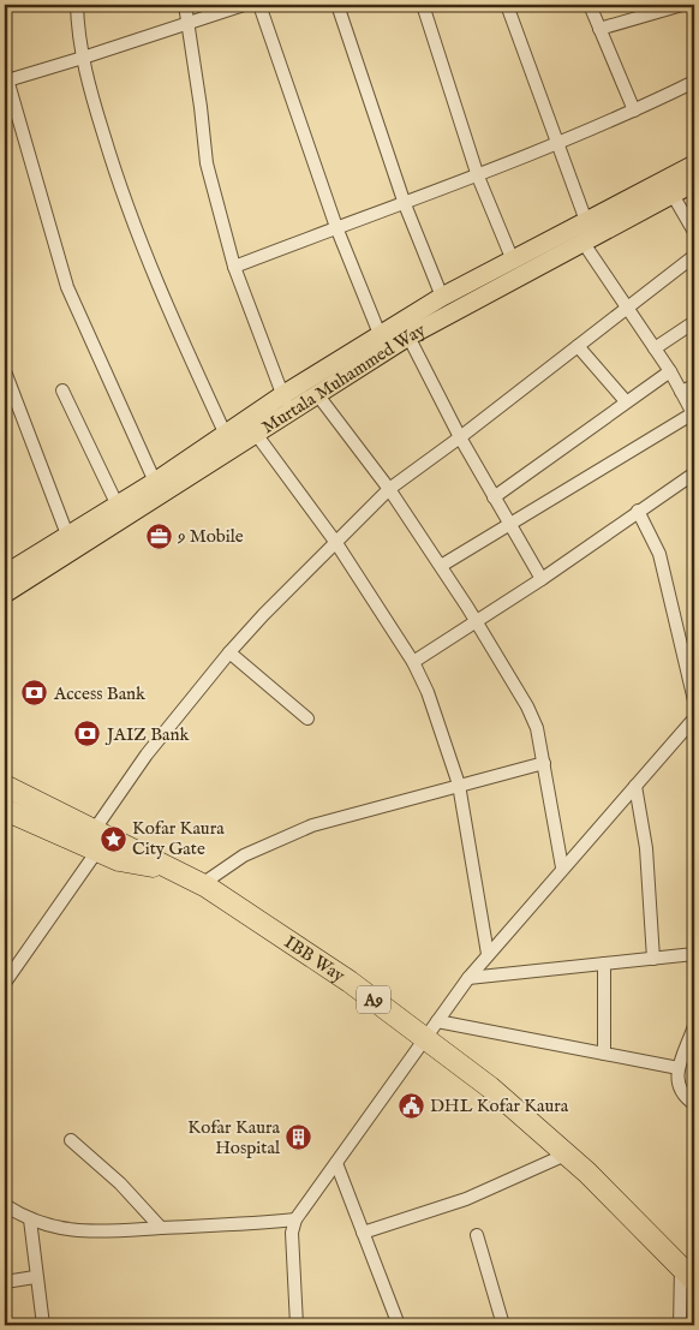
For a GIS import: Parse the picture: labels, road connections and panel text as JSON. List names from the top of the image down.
{
  "streets": {
    "highway": ["IBB Way", "A9"],
    "main road": ["Murtala Muhammed Way"]
  },
  "places": {
    "office": ["9 Mobile"],
    "bank": ["Access Bank", "JAIZ Bank"],
    "place": ["Kofar Kaura City Gate"],
    "public building": ["DHL Kofar Kaura"],
    "building": ["Kofar Kaura Hospital"]
  }
}
